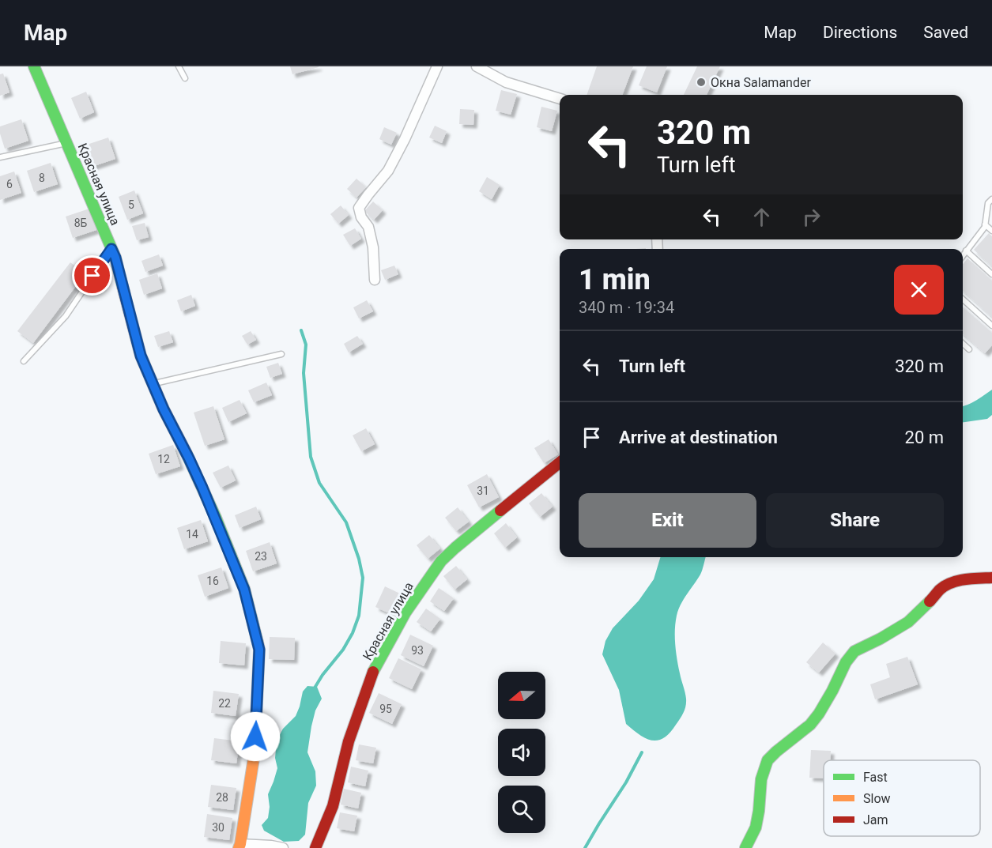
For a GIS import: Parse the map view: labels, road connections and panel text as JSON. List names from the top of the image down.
{
  "streets": {
    "street": ["Красная улица"]
  },
  "places": ["Окна Salamander"],
  "house_numbers": [
    "8",
    "6",
    "5",
    "8Б",
    "12",
    "31",
    "14",
    "23",
    "16",
    "93",
    "22",
    "95",
    "28",
    "30"
  ],
  "legend": ["Fast", "Slow", "Jam"],
  "north": "left",
  "page": {
    "header": "Map",
    "nav": ["Map", "Directions", "Saved"],
    "turn": ["320 m", "Turn left"],
    "heading": ["1 min", "340 m · 19:34"],
    "list": [
      {
        "name": "Turn left",
        "value": "320 m"
      },
      {
        "name": "Arrive at destination",
        "value": "20 m"
      }
    ],
    "buttons": ["Exit", "Share"]
  }
}
